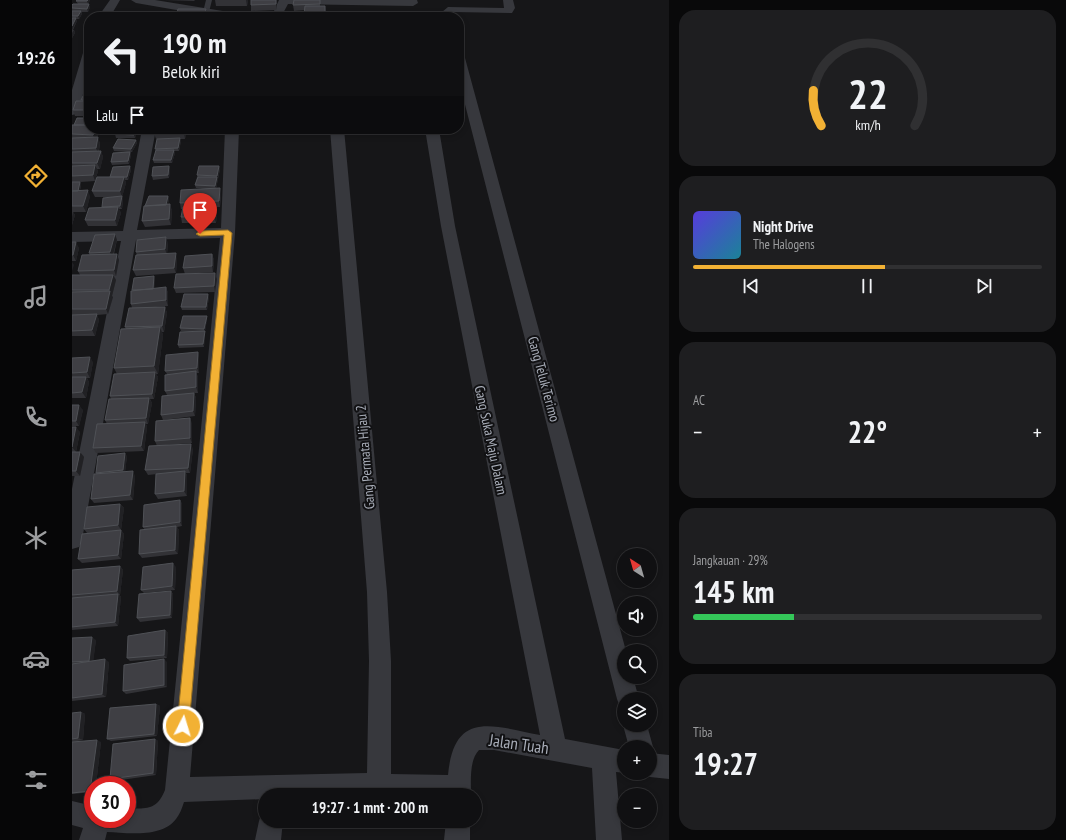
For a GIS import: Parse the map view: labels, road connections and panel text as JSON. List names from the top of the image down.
{
  "streets": {
    "street": [
      "Gang Teluk Terimo",
      "Gang Suka Maju Dalam",
      "Gang Permata Hijau 2",
      "Jalan Tuah"
    ]
  },
  "crossings": [
    ["Gang Suka Maju Dalam", "Jalan Tuah"]
  ],
  "north": "top left",
  "page": {
    "tabs": "19:26",
    "turn": ["190 m", "Belok kiri"],
    "then": "Lalu",
    "song": ["Night Drive", "The Halogens"],
    "tile": [
      "AC",
      ["Jangkauan · 29%", "145 km"],
      ["Tiba", "19:27"]
    ],
    "heat": ["−", "22°", "+"],
    "map_buttons": ["+", "−"],
    "limit": "30",
    "trip": "19:27 · 1 mnt · 200 m",
    "gauge": ["22", "km/h"]
  }
}
